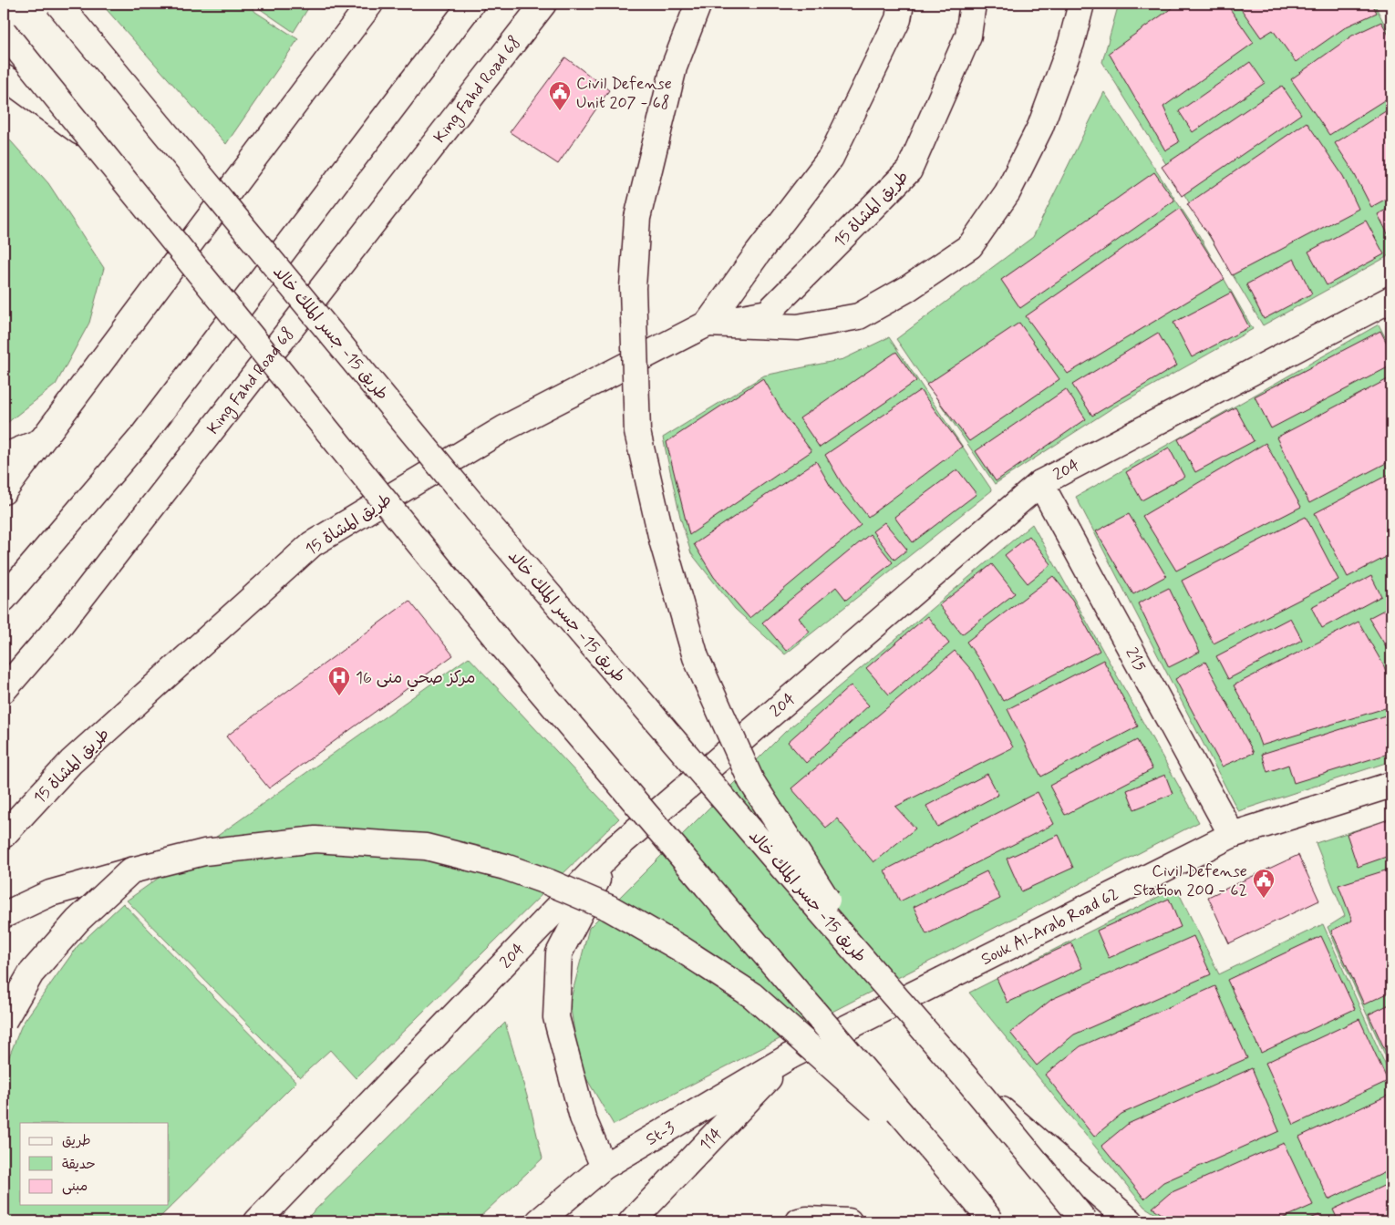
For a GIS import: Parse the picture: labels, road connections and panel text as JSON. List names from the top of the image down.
{
  "streets": {
    "main road": [
      "King Fahd Road 68",
      "طريق المشاة 15",
      "طريق 15- جسر الملك خالد",
      "204",
      "215",
      "Souk Al-Arab Road 62",
      "St-3",
      "114"
    ]
  },
  "crossings": [
    ["204", "215"],
    ["215", "Souk Al-Arab Road 62"],
    ["Souk Al-Arab Road 62", "St-3"],
    ["Souk Al-Arab Road 62", "114"],
    ["St-3", "114"]
  ],
  "places": {
    "public building": ["Civil Defense Unit 207 - 68", "Civil Defense Station 200 - 62"],
    "hospital": ["مركز صحي منى 16"]
  },
  "legend": ["طريق", "حديقة", "مبنى"]
}
